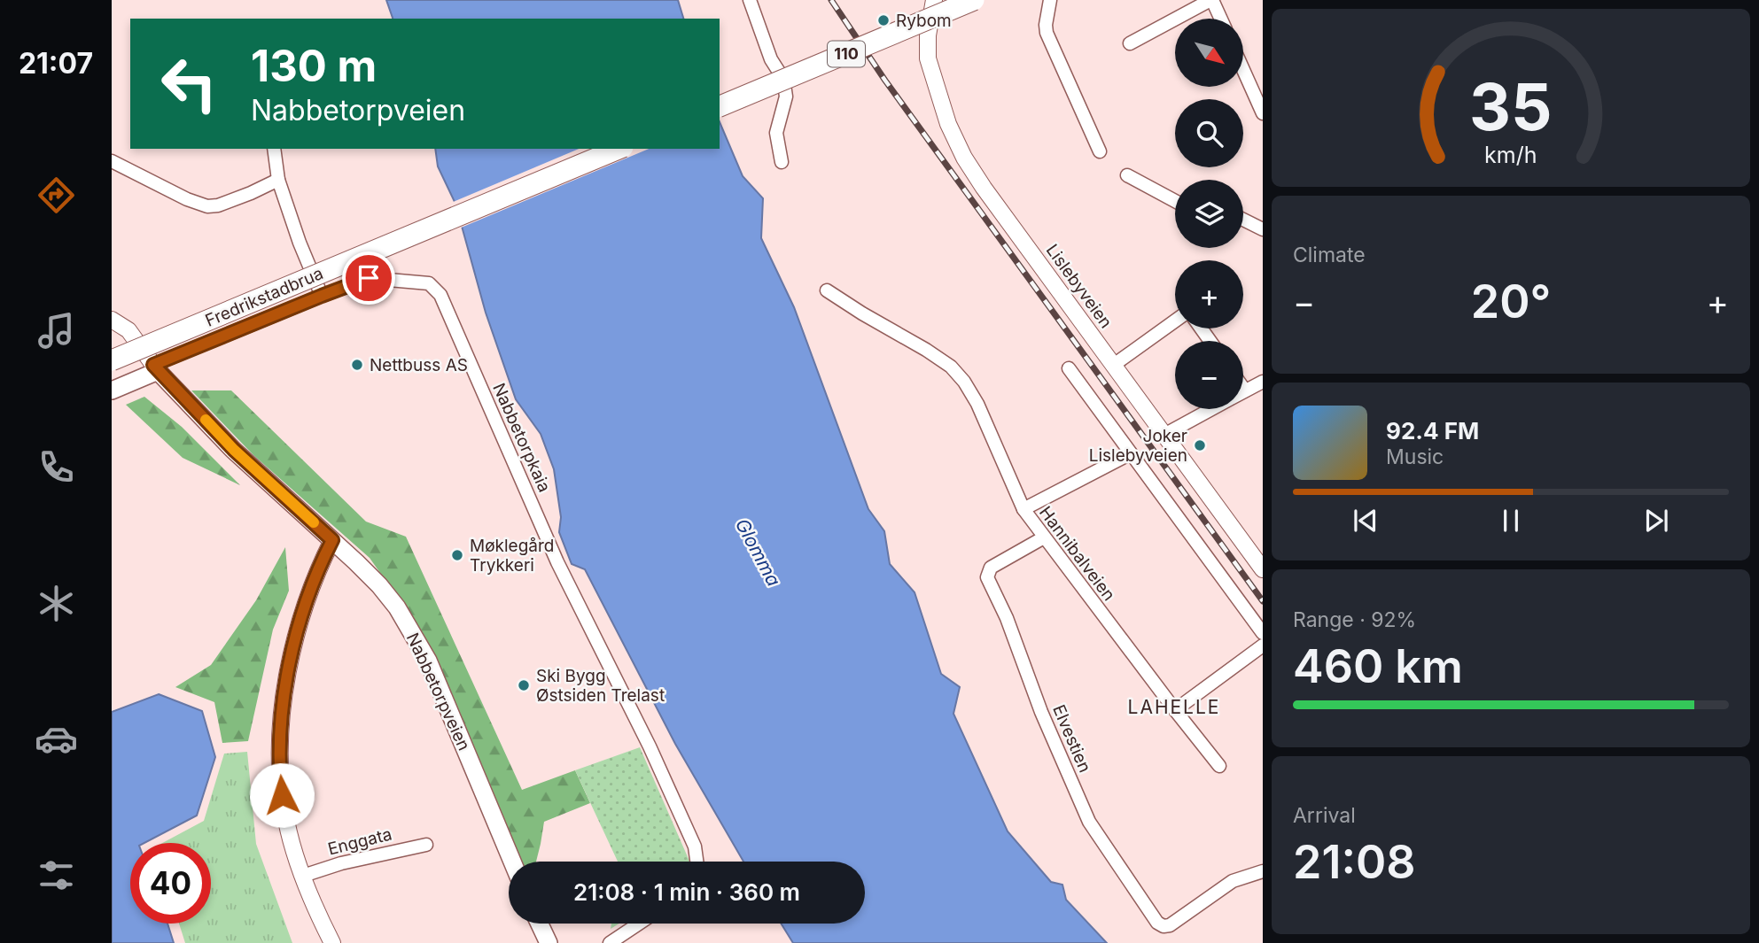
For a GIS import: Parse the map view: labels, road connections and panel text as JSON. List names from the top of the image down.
{
  "streets": {
    "highway": ["110", "Fredrikstadbrua"],
    "main road": ["Nabbetorpveien"],
    "street": [
      "Lislebyveien",
      "Nabbetorpkaia",
      "Hannibalveien",
      "Elvestien",
      "Enggata"
    ]
  },
  "crossings": [
    ["Nabbetorpkaia", "Nabbetorpveien"],
    ["Hannibalveien", "Elvestien"]
  ],
  "districts": ["LAHELLE"],
  "water": ["Glomma"],
  "places": [
    "Rybom",
    "Nettbuss AS",
    "Joker Lislebyveien",
    "Møklegård Trykkeri",
    "Ski Bygg Østsiden Trelast"
  ],
  "north": "bottom right",
  "page": {
    "tabs": "21:07",
    "map_buttons": ["+", "−"],
    "turn": ["130 m", "Nabbetorpveien"],
    "tile": [
      "Climate",
      ["Range · 92%", "460 km"],
      ["Arrival", "21:08"]
    ],
    "heat": ["−", "20°", "+"],
    "song": ["92.4 FM", "Music"],
    "limit": "40",
    "trip": "21:08 · 1 min · 360 m",
    "gauge": ["35", "km/h"]
  }
}
